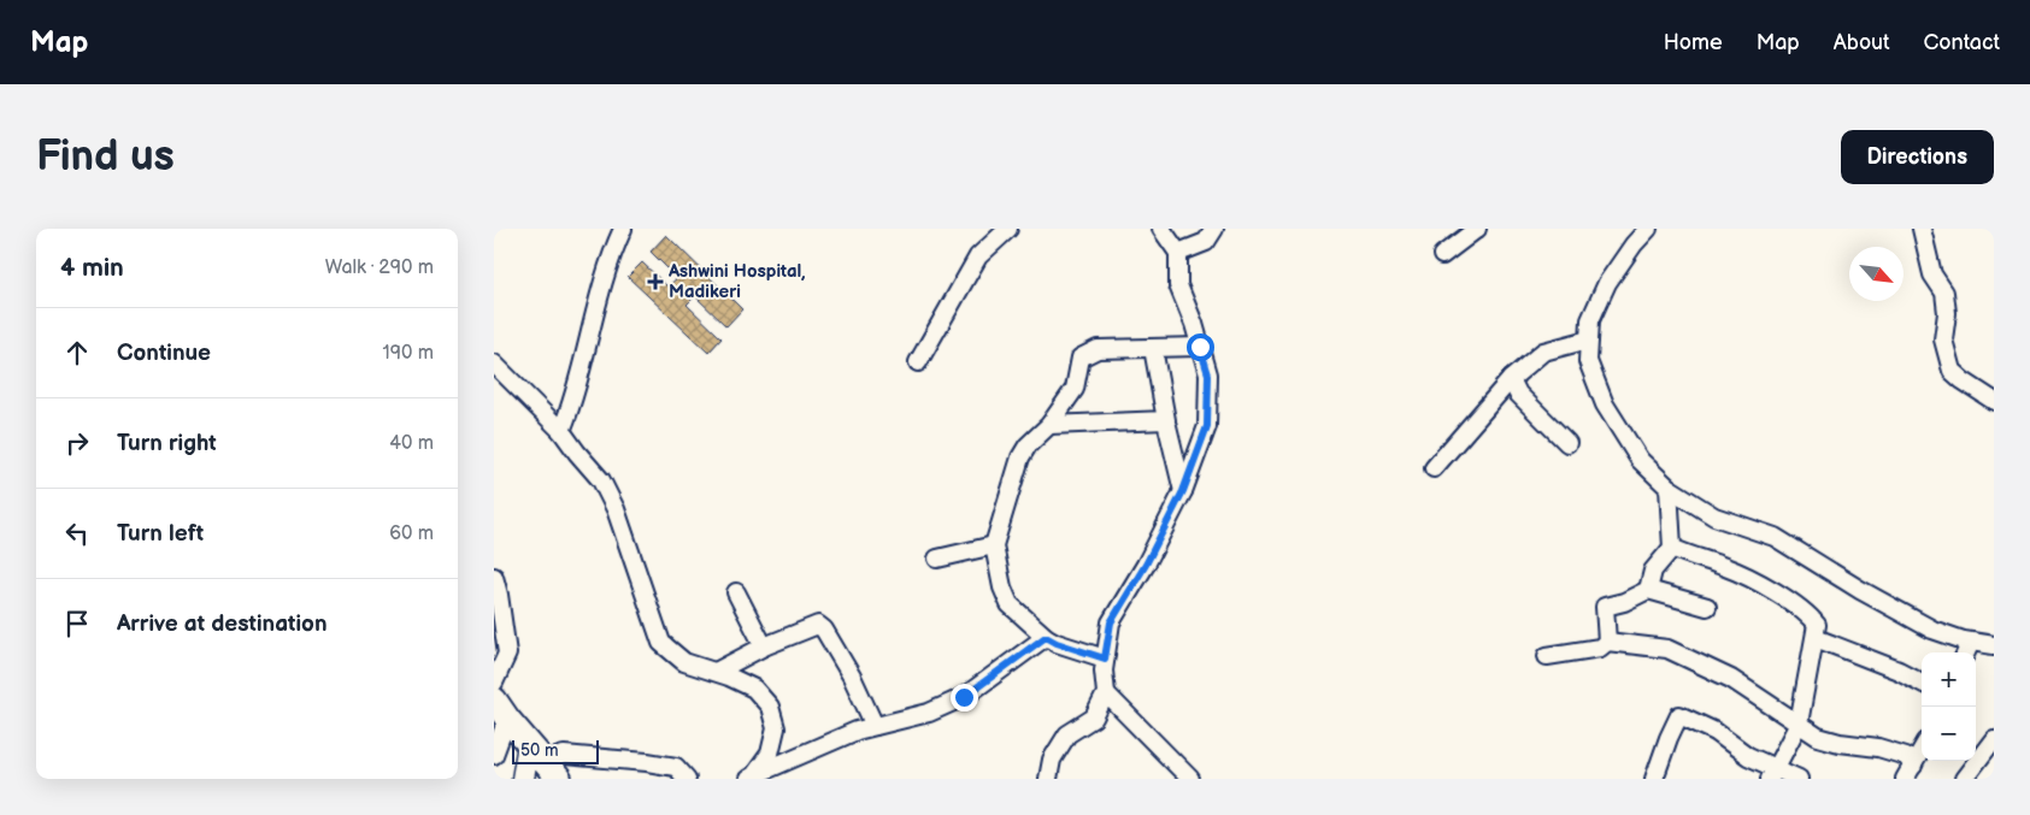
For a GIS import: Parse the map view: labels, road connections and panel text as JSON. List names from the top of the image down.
{
  "places": {
    "health": ["Ashwini Hospital, Madikeri"]
  },
  "scale_bar": "50 m",
  "north": "bottom right",
  "page": {
    "header": "Map",
    "nav": [
      "Home",
      "Map",
      "About",
      "Contact"
    ],
    "buttons": "Directions",
    "title": "Find us",
    "heading": ["4 min", "Walk · 290 m"],
    "list": [
      ["Continue", "190 m"],
      ["Turn right", "40 m"],
      ["Turn left", "60 m"],
      "Arrive at destination"
    ],
    "map_buttons": ["+", "−"],
    "scale": "50 m"
  }
}
